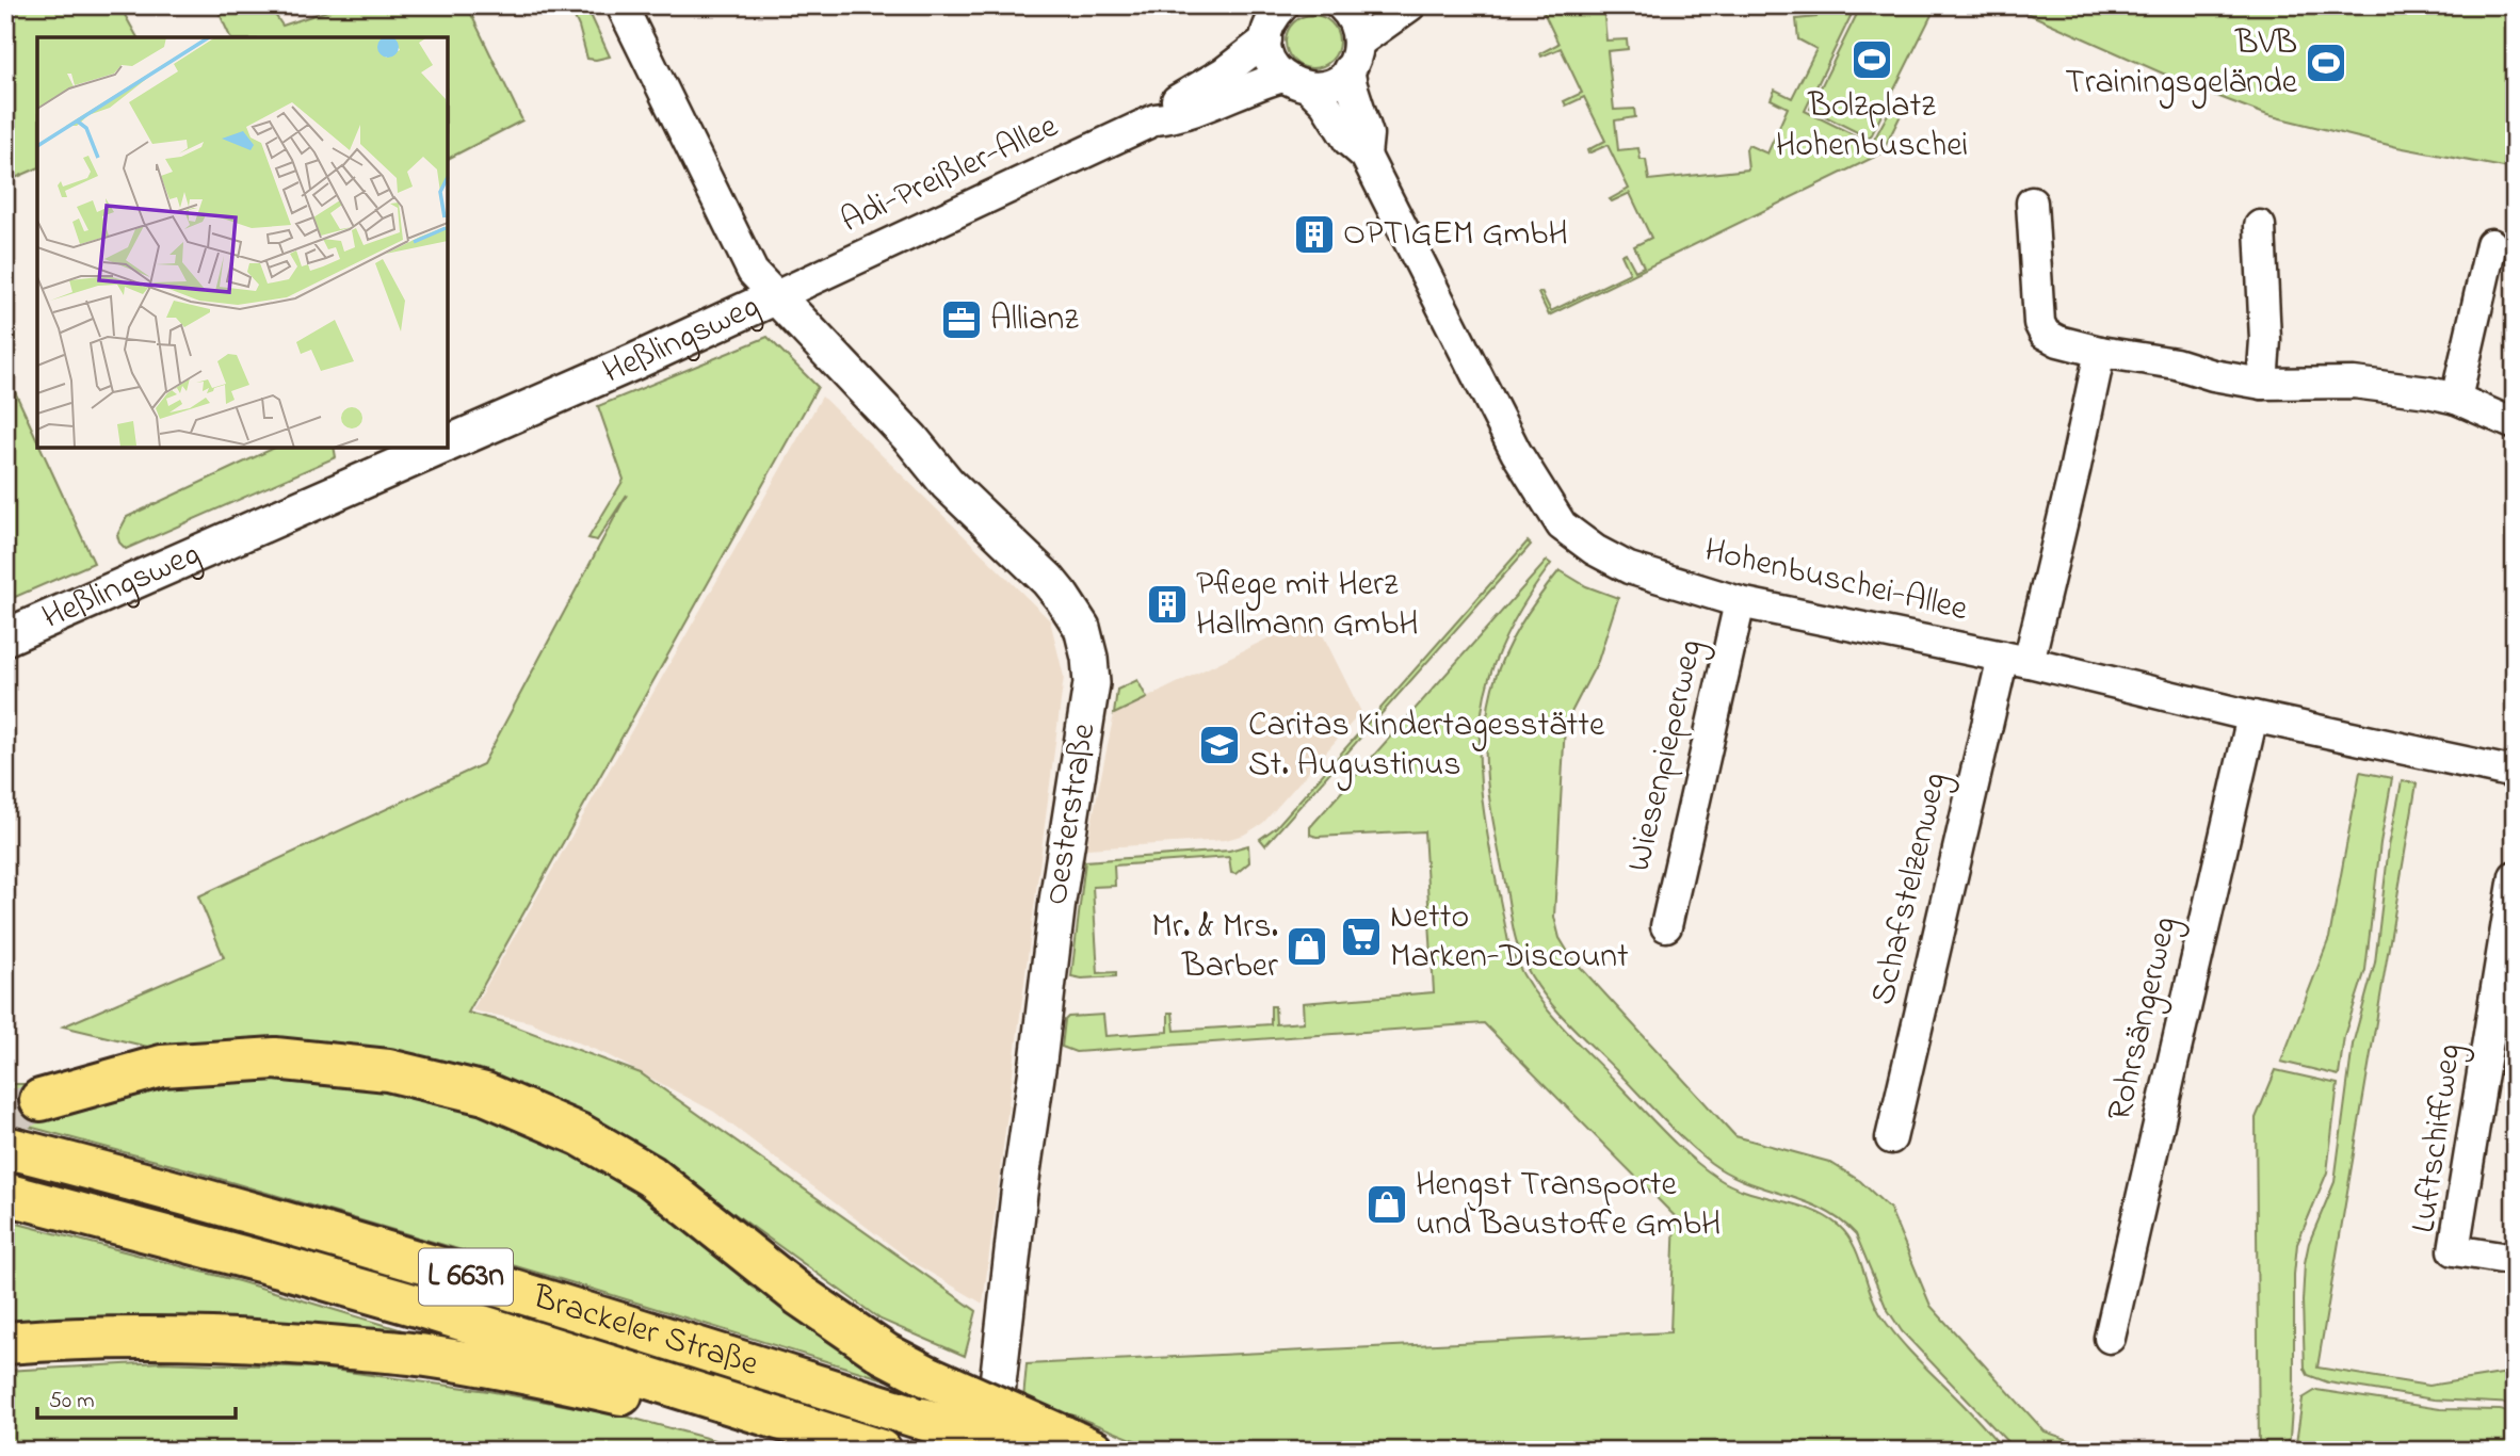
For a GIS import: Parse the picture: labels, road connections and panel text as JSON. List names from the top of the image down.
{
  "streets": {
    "highway": ["L 663n", "Brackeler Straße"],
    "street": [
      "Adi-Preißler-Allee",
      "Heßlingsweg",
      "Hohenbuschei-Allee",
      "Wiesenpieperweg",
      "Oesterstraße",
      "Schafstelzenweg",
      "Rohrsängerweg",
      "Luftschiffweg"
    ]
  },
  "crossings": [
    ["Adi-Preißler-Allee", "Heßlingsweg"],
    ["Adi-Preißler-Allee", "Hohenbuschei-Allee"],
    ["Adi-Preißler-Allee", "Oesterstraße"],
    ["Heßlingsweg", "Oesterstraße"],
    ["Hohenbuschei-Allee", "Wiesenpieperweg"],
    ["Hohenbuschei-Allee", "Schafstelzenweg"],
    ["Hohenbuschei-Allee", "Rohrsängerweg"]
  ],
  "places": {
    "sports": ["Bolzplatz Hohenbuschei", "BVB Trainingsgelände"],
    "building": ["OPTIGEM GmbH", "Pflege mit Herz Hallmann GmbH"],
    "office": ["Allianz"],
    "school or university": ["Caritas Kindertagesstätte St. Augustinus"],
    "supermarket": ["Netto Marken-Discount"],
    "shop": ["Mr. & Mrs. Barber", "Hengst Transporte und Baustoffe GmbH"]
  },
  "scale_bar": "50 m"
}
